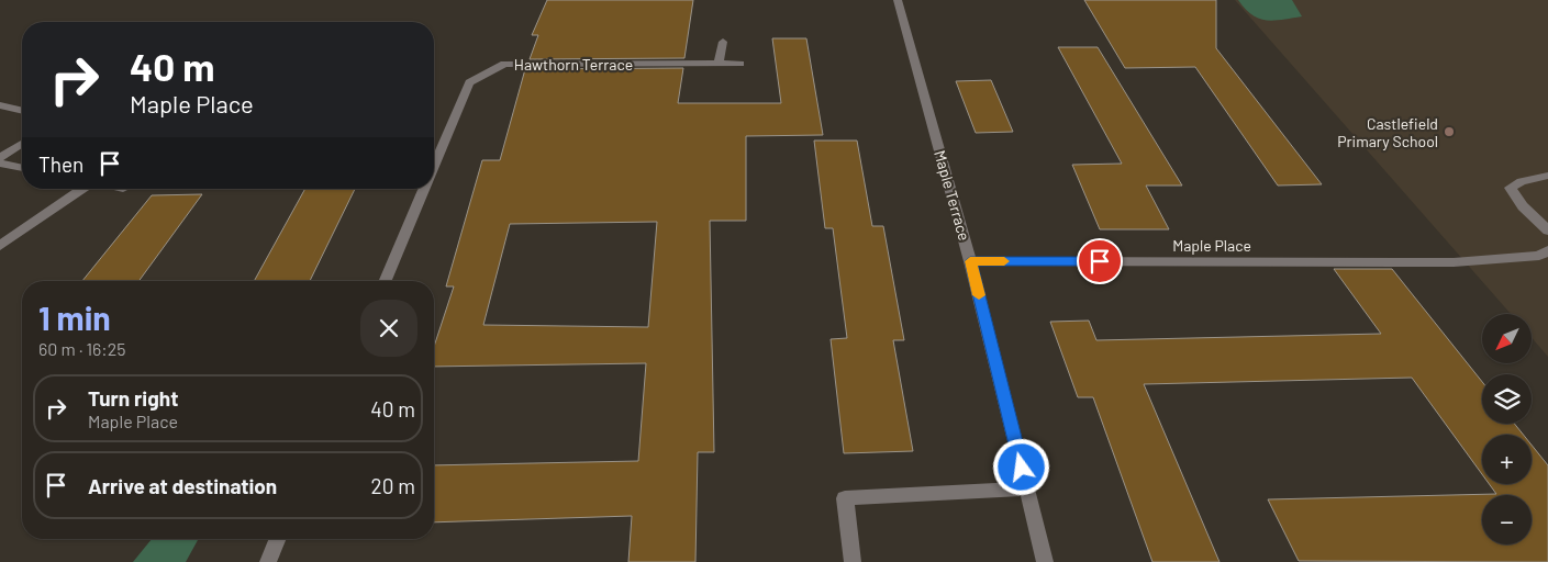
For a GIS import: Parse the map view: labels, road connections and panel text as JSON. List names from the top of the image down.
{
  "streets": {
    "street": ["Hawthorn Terrace", "Maple Terrace", "Maple Place"]
  },
  "crossings": [
    ["Maple Terrace", "Maple Place"]
  ],
  "places": ["Castlefield Primary School"],
  "north": "bottom left",
  "page": {
    "turn": ["40 m", "Maple Place"],
    "then": "Then",
    "heading": ["1 min", "60 m · 16:25"],
    "map_buttons": ["+", "−"],
    "list": [
      {
        "name": "Turn right",
        "note": "Maple Place",
        "value": "40 m"
      },
      {
        "name": "Arrive at destination",
        "value": "20 m"
      }
    ]
  }
}
